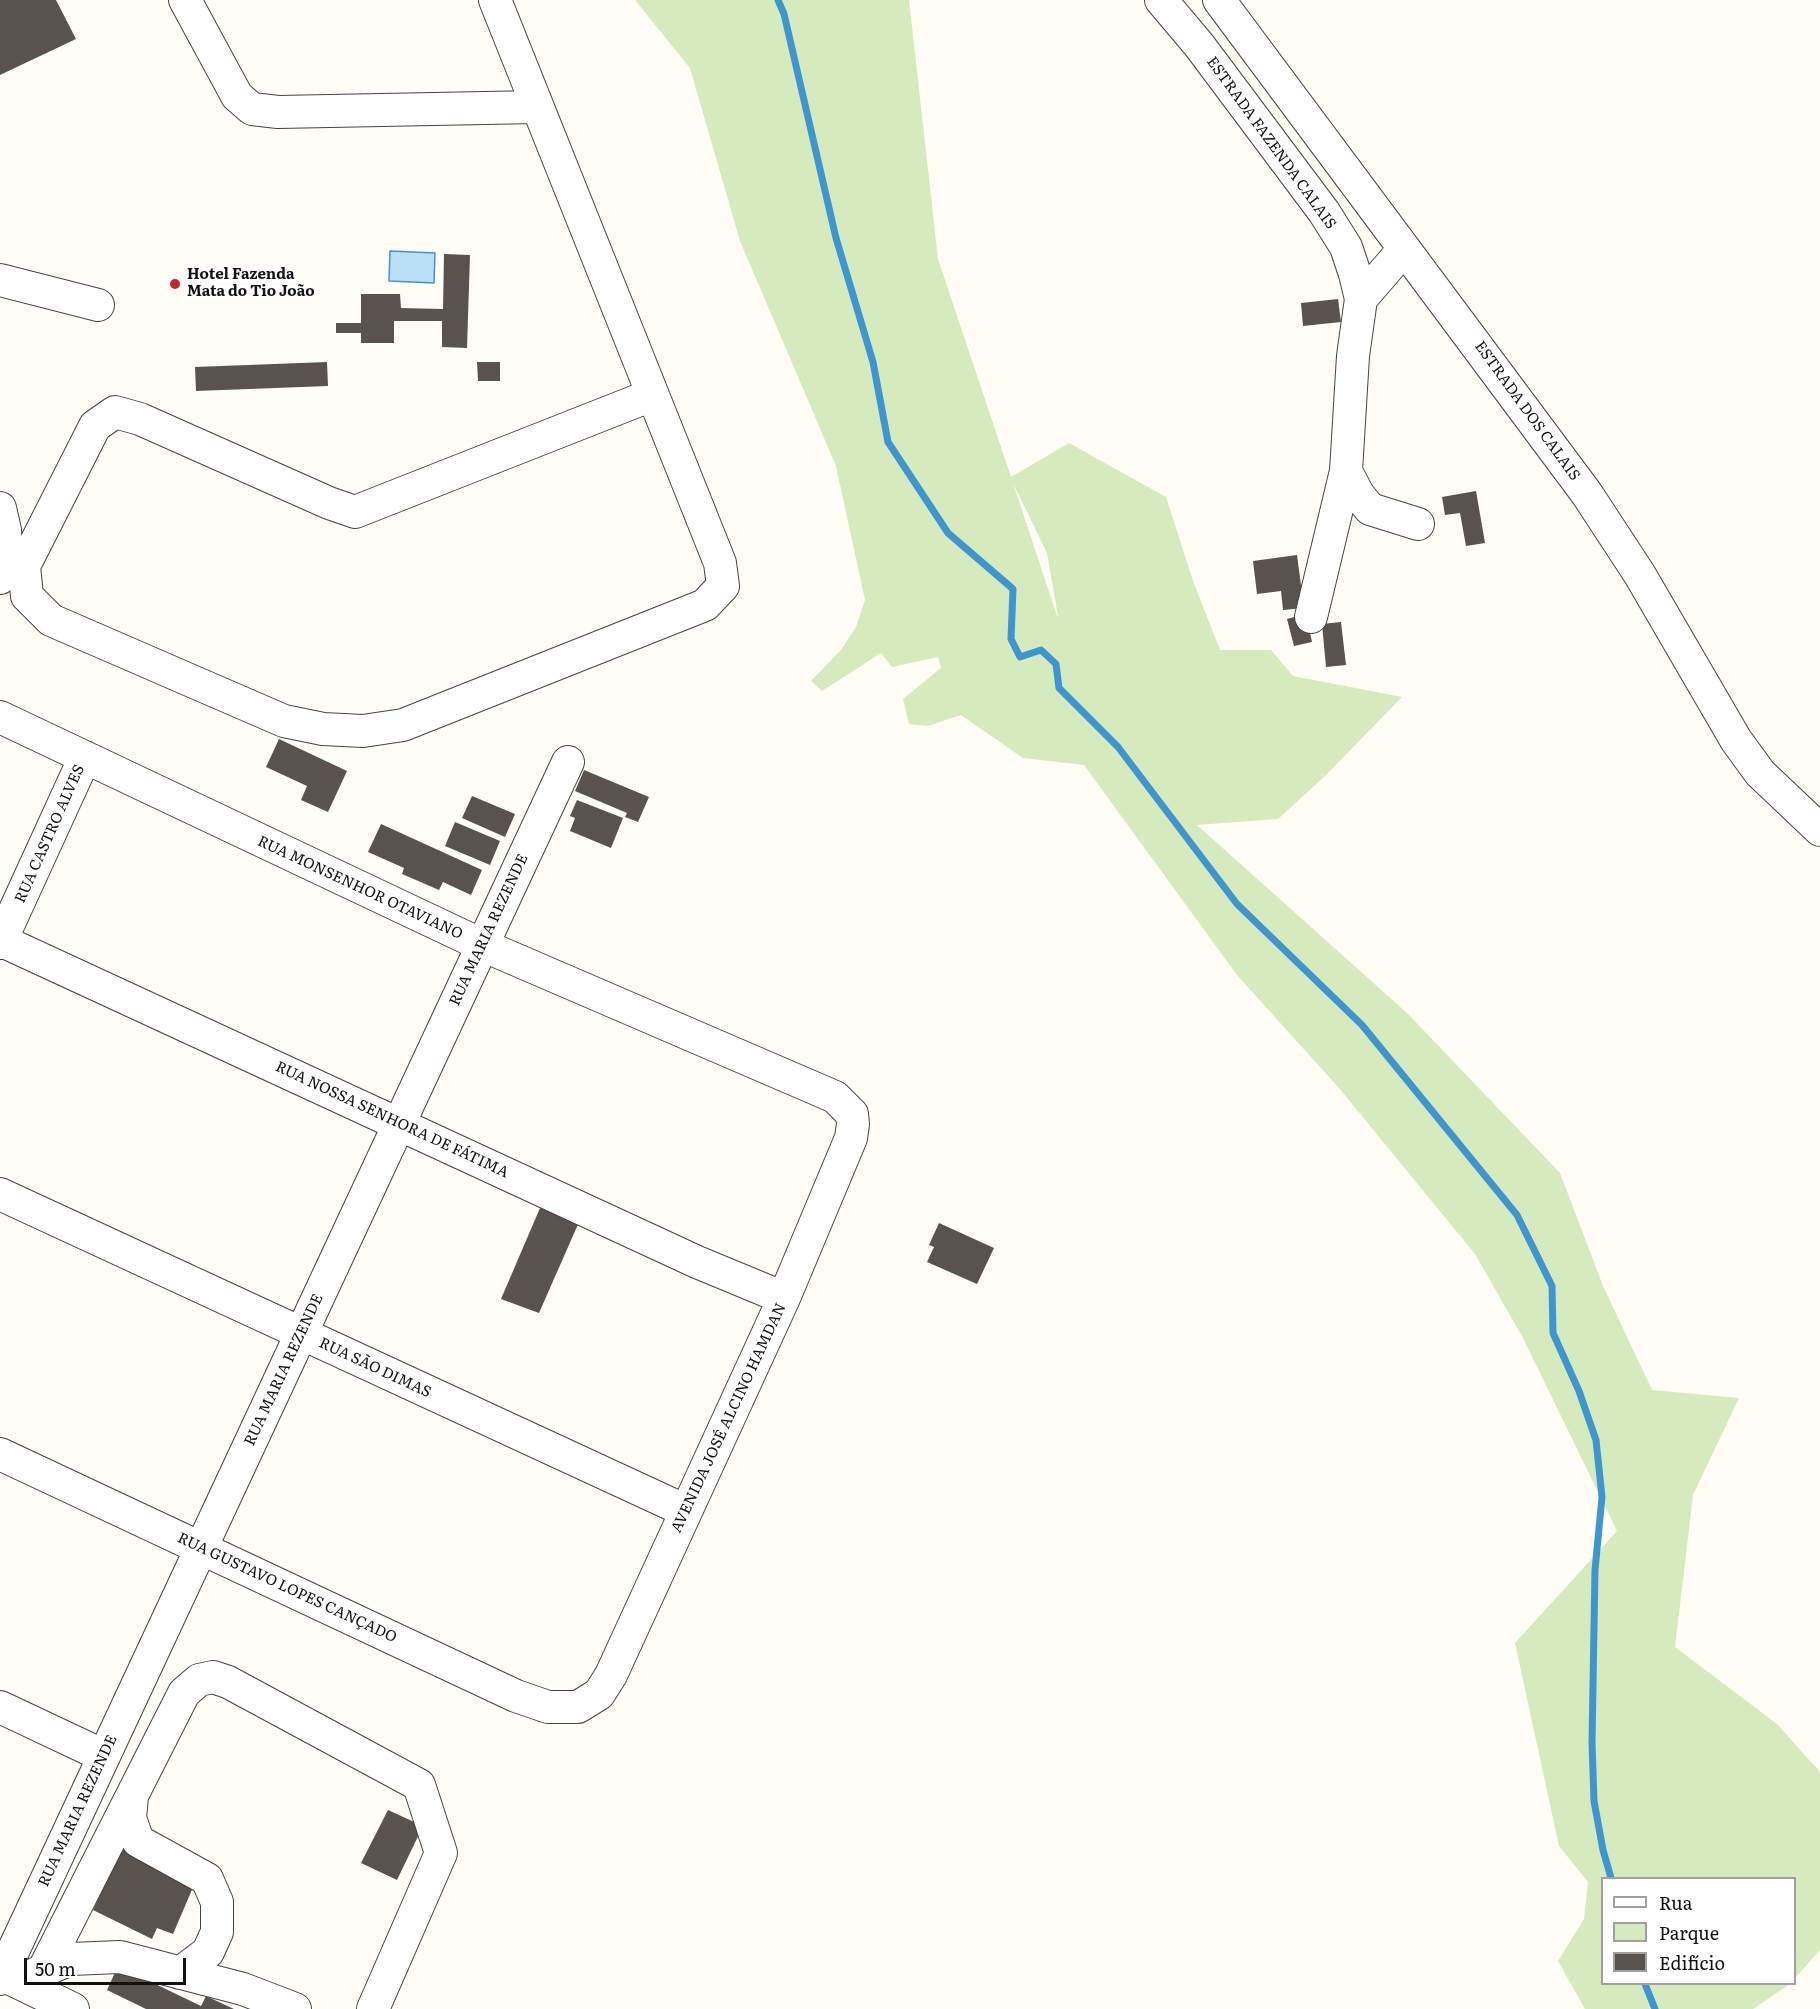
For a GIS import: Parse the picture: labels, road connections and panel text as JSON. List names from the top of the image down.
{
  "streets": {
    "street": [
      "ESTRADA FAZENDA CALAIS",
      "ESTRADA DOS CALAIS",
      "RUA CASTRO ALVES",
      "RUA MONSENHOR OTAVIANO",
      "RUA MARIA REZENDE",
      "RUA NOSSA SENHORA DE FÁTIMA",
      "RUA SÃO DIMAS",
      "AVENIDA JOSÉ ALCINO HAMDAN",
      "RUA GUSTAVO LOPES CANÇADO"
    ]
  },
  "crossings": [
    ["RUA CASTRO ALVES", "RUA MONSENHOR OTAVIANO"],
    ["RUA CASTRO ALVES", "RUA NOSSA SENHORA DE FÁTIMA"],
    ["RUA MONSENHOR OTAVIANO", "RUA MARIA REZENDE"],
    ["RUA MONSENHOR OTAVIANO", "AVENIDA JOSÉ ALCINO HAMDAN"],
    ["RUA MARIA REZENDE", "RUA NOSSA SENHORA DE FÁTIMA"],
    ["RUA MARIA REZENDE", "RUA SÃO DIMAS"],
    ["RUA MARIA REZENDE", "RUA GUSTAVO LOPES CANÇADO"],
    ["RUA NOSSA SENHORA DE FÁTIMA", "AVENIDA JOSÉ ALCINO HAMDAN"],
    ["RUA SÃO DIMAS", "AVENIDA JOSÉ ALCINO HAMDAN"],
    ["AVENIDA JOSÉ ALCINO HAMDAN", "RUA GUSTAVO LOPES CANÇADO"]
  ],
  "places": ["Hotel Fazenda Mata do Tio João"],
  "legend": ["Rua", "Parque", "Edifício"],
  "scale_bar": "50 m"
}
